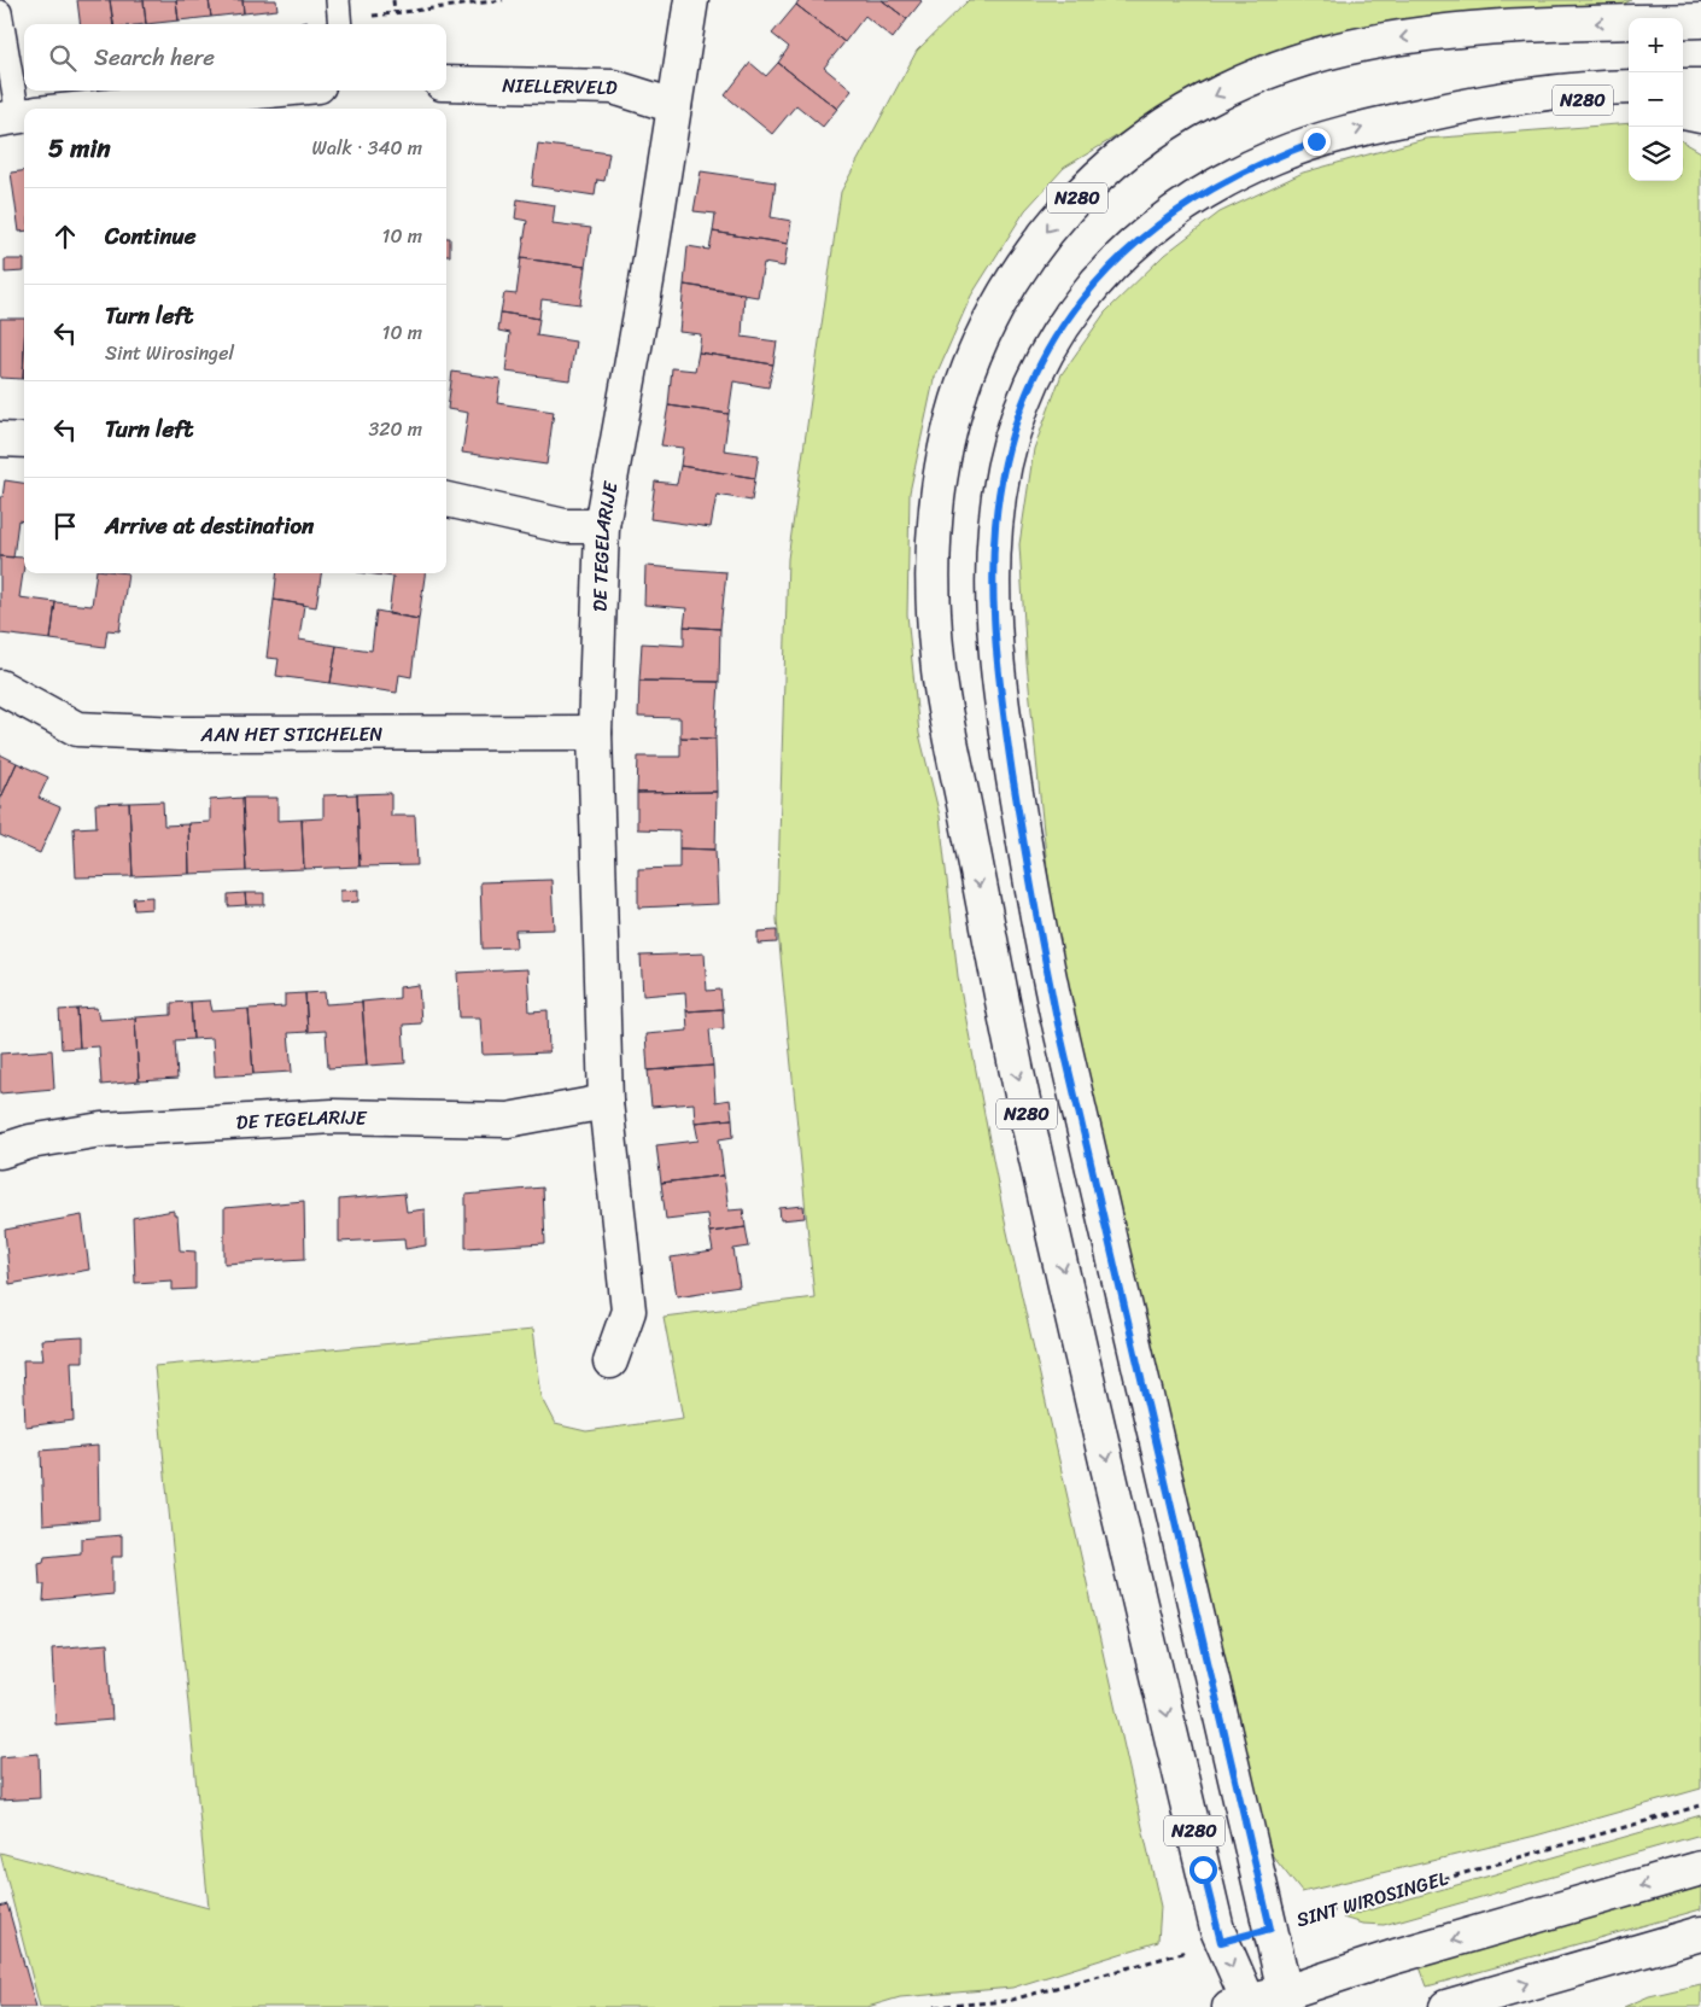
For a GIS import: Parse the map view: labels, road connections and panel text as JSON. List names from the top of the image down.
{
  "streets": {
    "main road": [
      "NIELLERVELD",
      "N280",
      "DE TEGELARIJE",
      "AAN HET STICHELEN"
    ],
    "path": ["SINT WIROSINGEL"]
  },
  "crossings": [
    ["NIELLERVELD", "DE TEGELARIJE"],
    ["N280", "SINT WIROSINGEL"],
    ["DE TEGELARIJE", "AAN HET STICHELEN"]
  ],
  "page": {
    "map_buttons": ["+", "−"],
    "search": "Search here",
    "heading": ["5 min", "Walk · 340 m"],
    "list": [
      ["Continue", "10 m"],
      ["Turn left", "Sint Wirosingel", "10 m"],
      ["Turn left", "320 m"],
      "Arrive at destination"
    ]
  }
}
